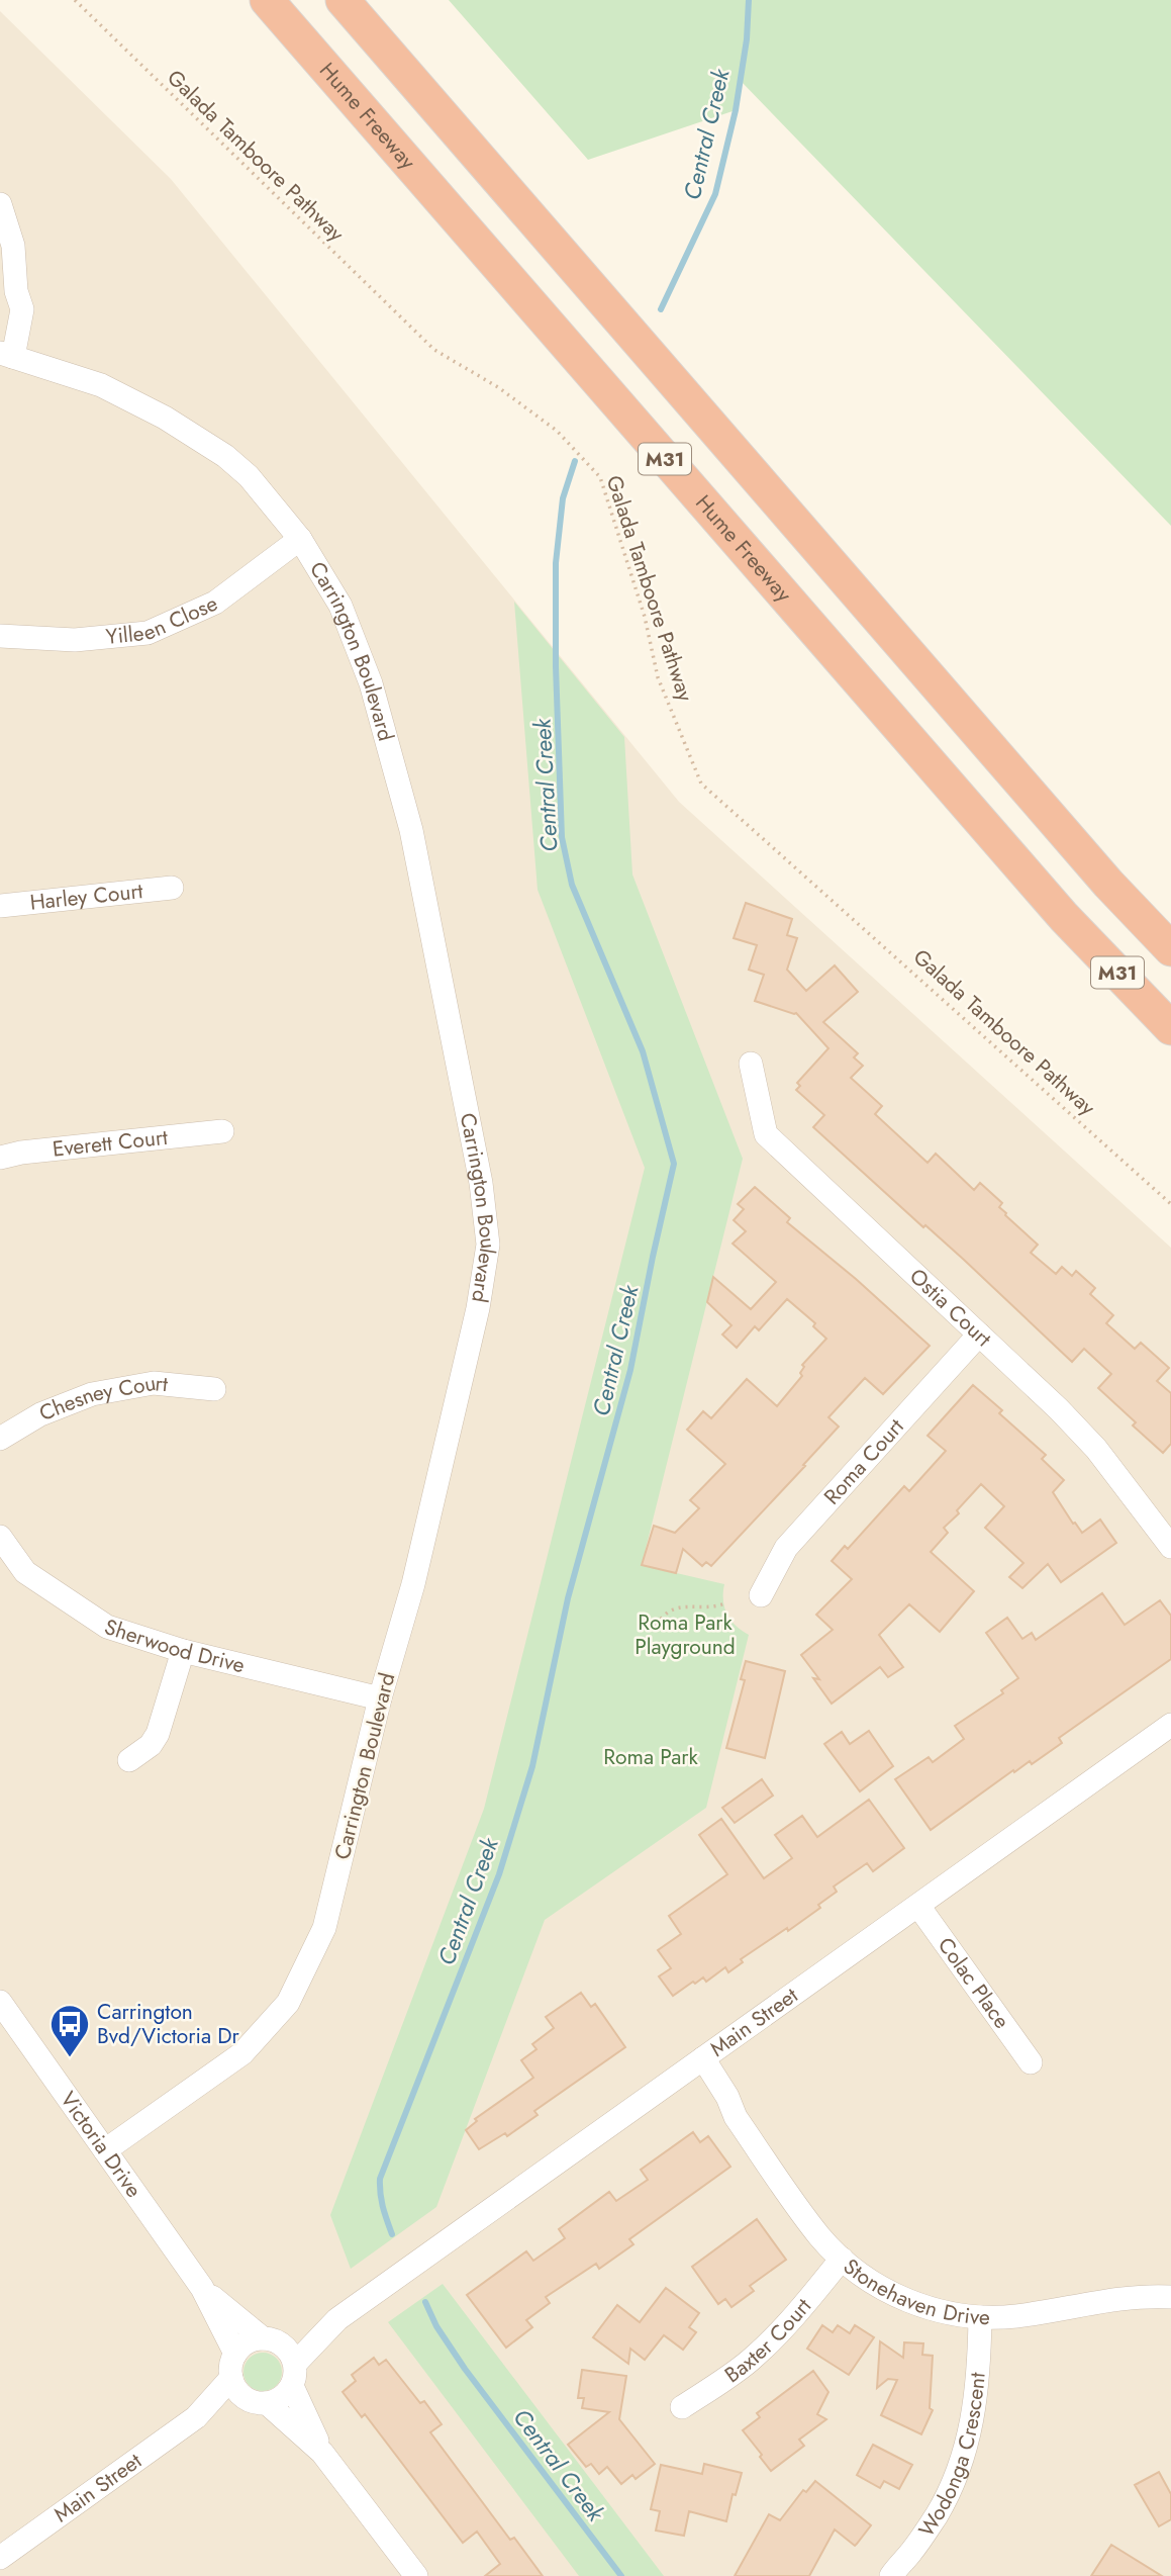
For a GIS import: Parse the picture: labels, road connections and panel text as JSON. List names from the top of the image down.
{
  "streets": {
    "highway": ["Hume Freeway", "M31"],
    "street": [
      "Yilleen Close",
      "Carrington Boulevard",
      "Harley Court",
      "Everett Court",
      "Ostia Court",
      "Chesney Court",
      "Roma Court",
      "Sherwood Drive",
      "Colac Place",
      "Main Street",
      "Victoria Drive",
      "Stonehaven Drive",
      "Baxter Court",
      "Wodonga Crescent"
    ],
    "path": ["Galada Tamboore Pathway"]
  },
  "crossings": [
    ["Yilleen Close", "Carrington Boulevard"],
    ["Carrington Boulevard", "Sherwood Drive"],
    ["Carrington Boulevard", "Victoria Drive"],
    ["Ostia Court", "Roma Court"],
    ["Colac Place", "Main Street"],
    ["Main Street", "Victoria Drive"],
    ["Main Street", "Stonehaven Drive"],
    ["Stonehaven Drive", "Baxter Court"],
    ["Stonehaven Drive", "Wodonga Crescent"]
  ],
  "water": ["Central Creek"],
  "parks": ["Roma Park Playground", "Roma Park"],
  "places": {
    "bus stop": ["Carrington Bvd/Victoria Dr"]
  }
}
